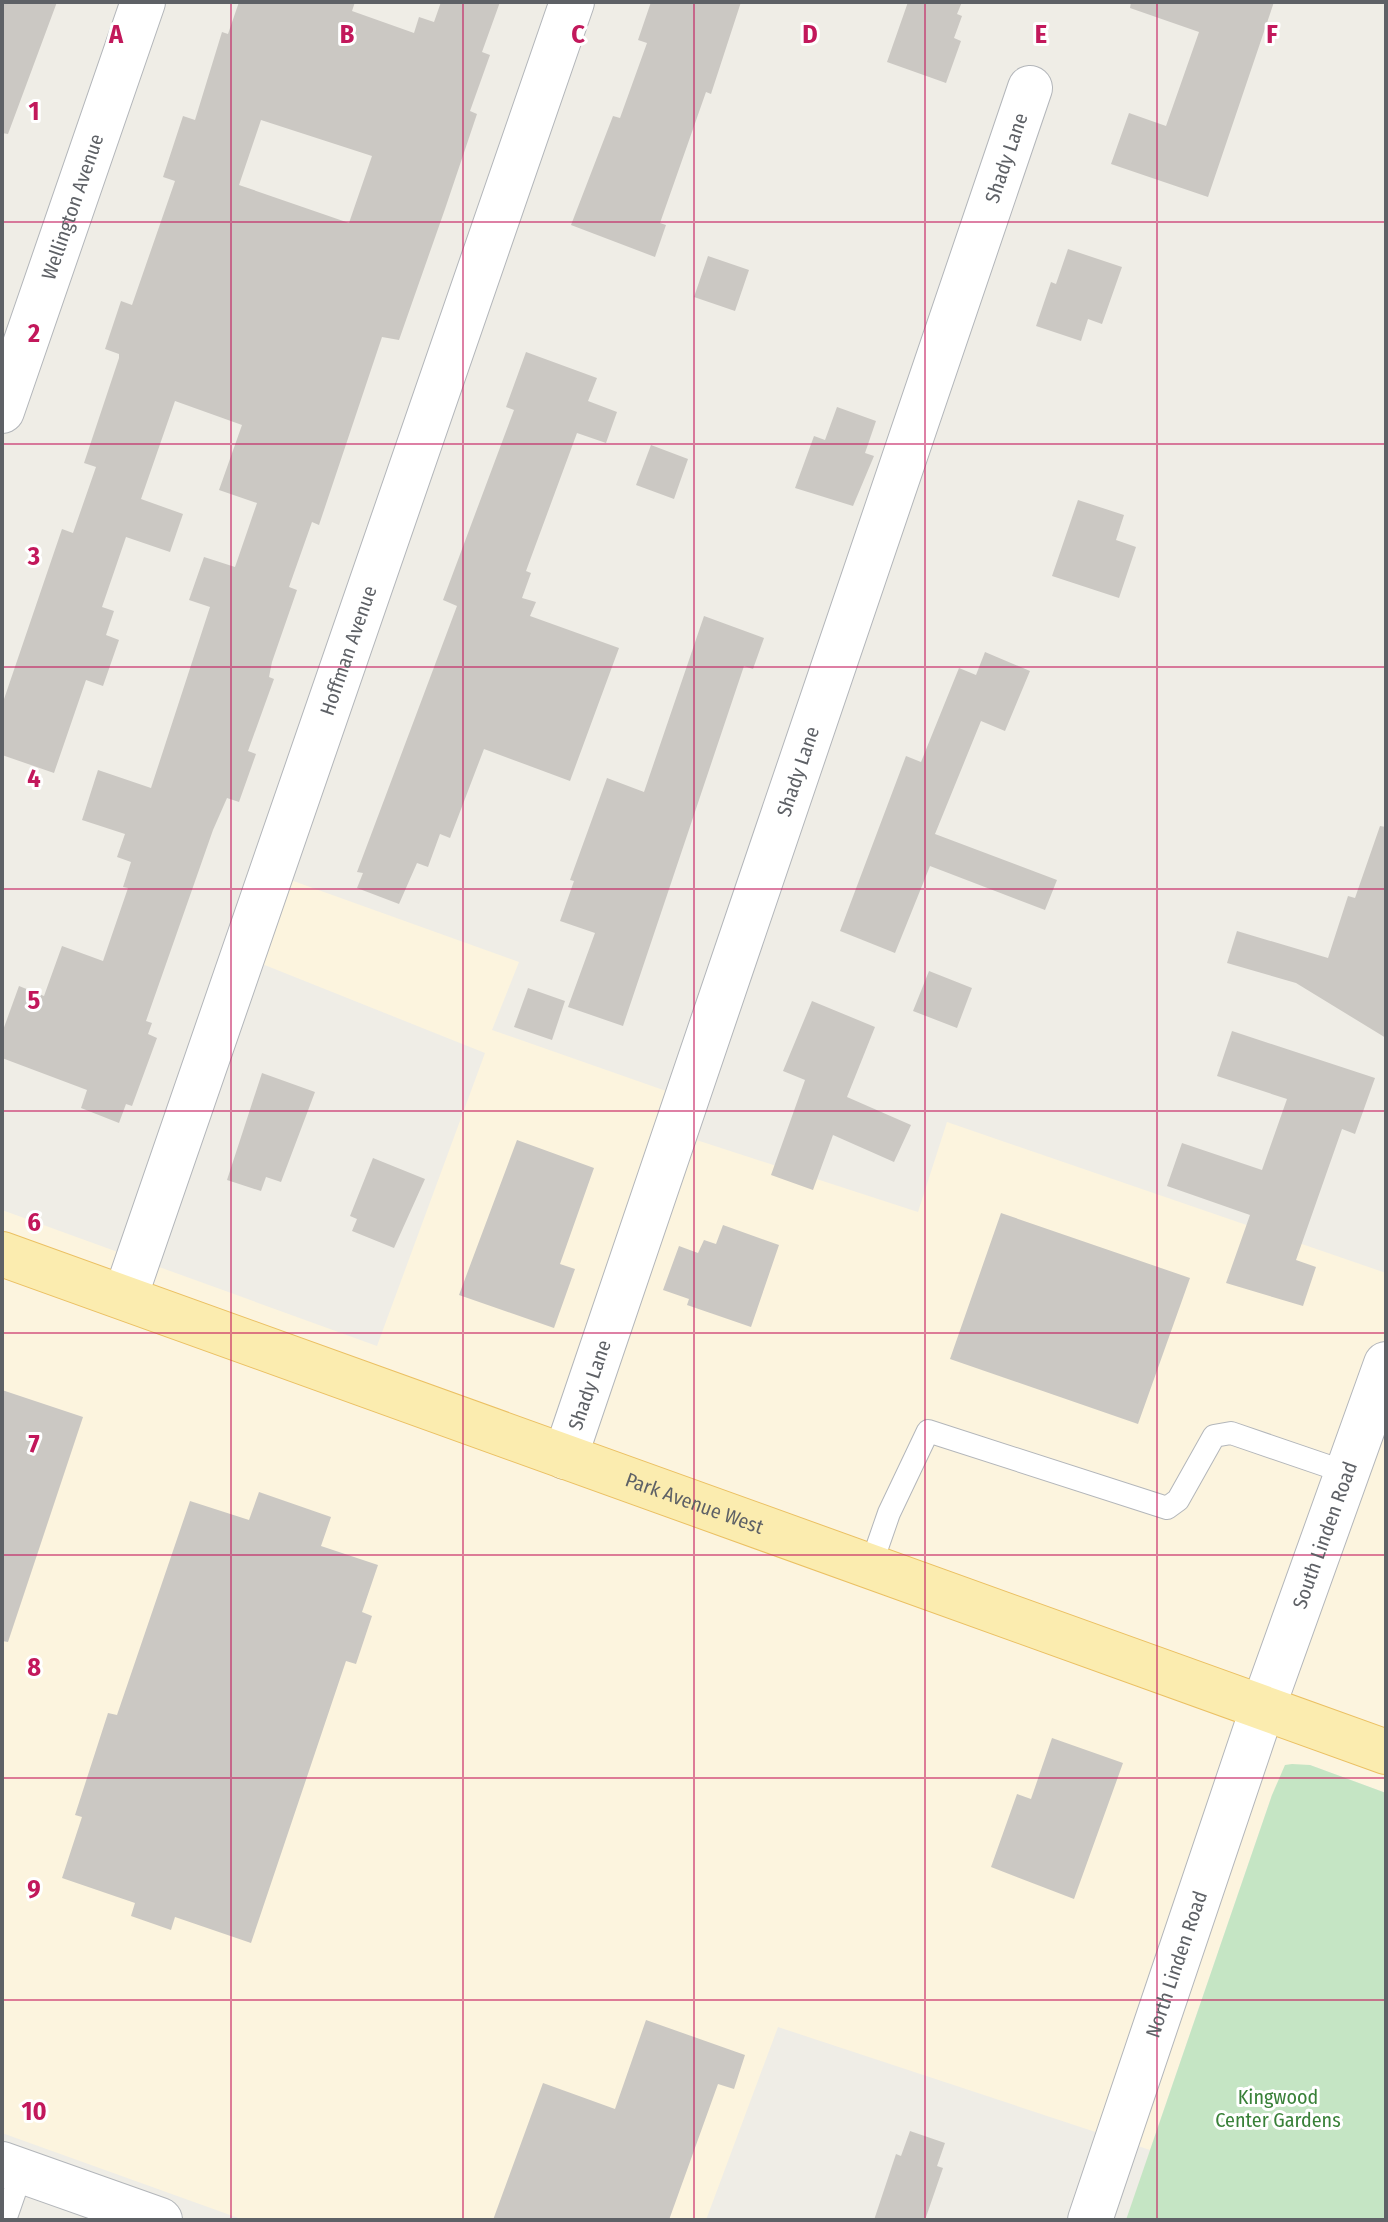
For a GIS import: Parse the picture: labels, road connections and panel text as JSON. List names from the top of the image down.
{
  "streets": {
    "main road": ["Park Avenue West"],
    "street": [
      "Shady Lane",
      "Wellington Avenue",
      "Hoffman Avenue",
      "South Linden Road",
      "North Linden Road"
    ]
  },
  "crossings": [
    ["Shady Lane", "Park Avenue West"],
    ["Hoffman Avenue", "Park Avenue West"],
    ["Park Avenue West", "South Linden Road"],
    ["Park Avenue West", "North Linden Road"],
    ["South Linden Road", "North Linden Road"]
  ],
  "parks": ["Kingwood Center Gardens"],
  "grid": {
    "columns": [
      "A",
      "B",
      "C",
      "D",
      "E",
      "F"
    ],
    "rows": [
      "1",
      "2",
      "3",
      "4",
      "5",
      "6",
      "7",
      "8",
      "9",
      "10"
    ]
  }
}
